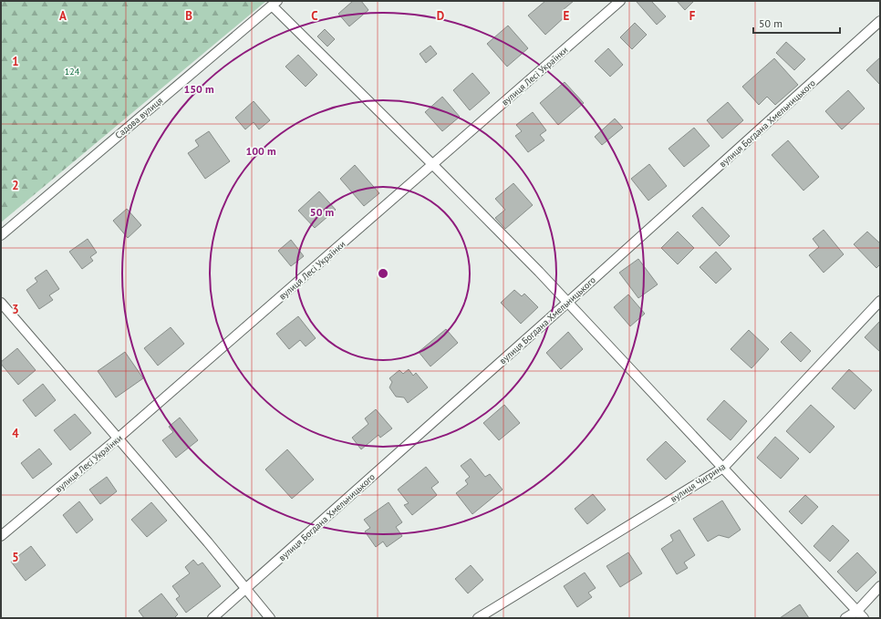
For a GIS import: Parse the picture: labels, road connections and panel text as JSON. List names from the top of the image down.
{
  "streets": {
    "street": [
      "вулиця Лесі Українки",
      "Садова вулиця",
      "вулиця Богдана Хмельницького",
      "вулиця Чигрина"
    ]
  },
  "parks": ["124"],
  "scale_bar": "50 m",
  "grid": {
    "columns": [
      "A",
      "B",
      "C",
      "D",
      "E",
      "F"
    ],
    "rows": [
      "1",
      "2",
      "3",
      "4",
      "5"
    ]
  },
  "rings": ["150 m", "100 m", "50 m"]
}
